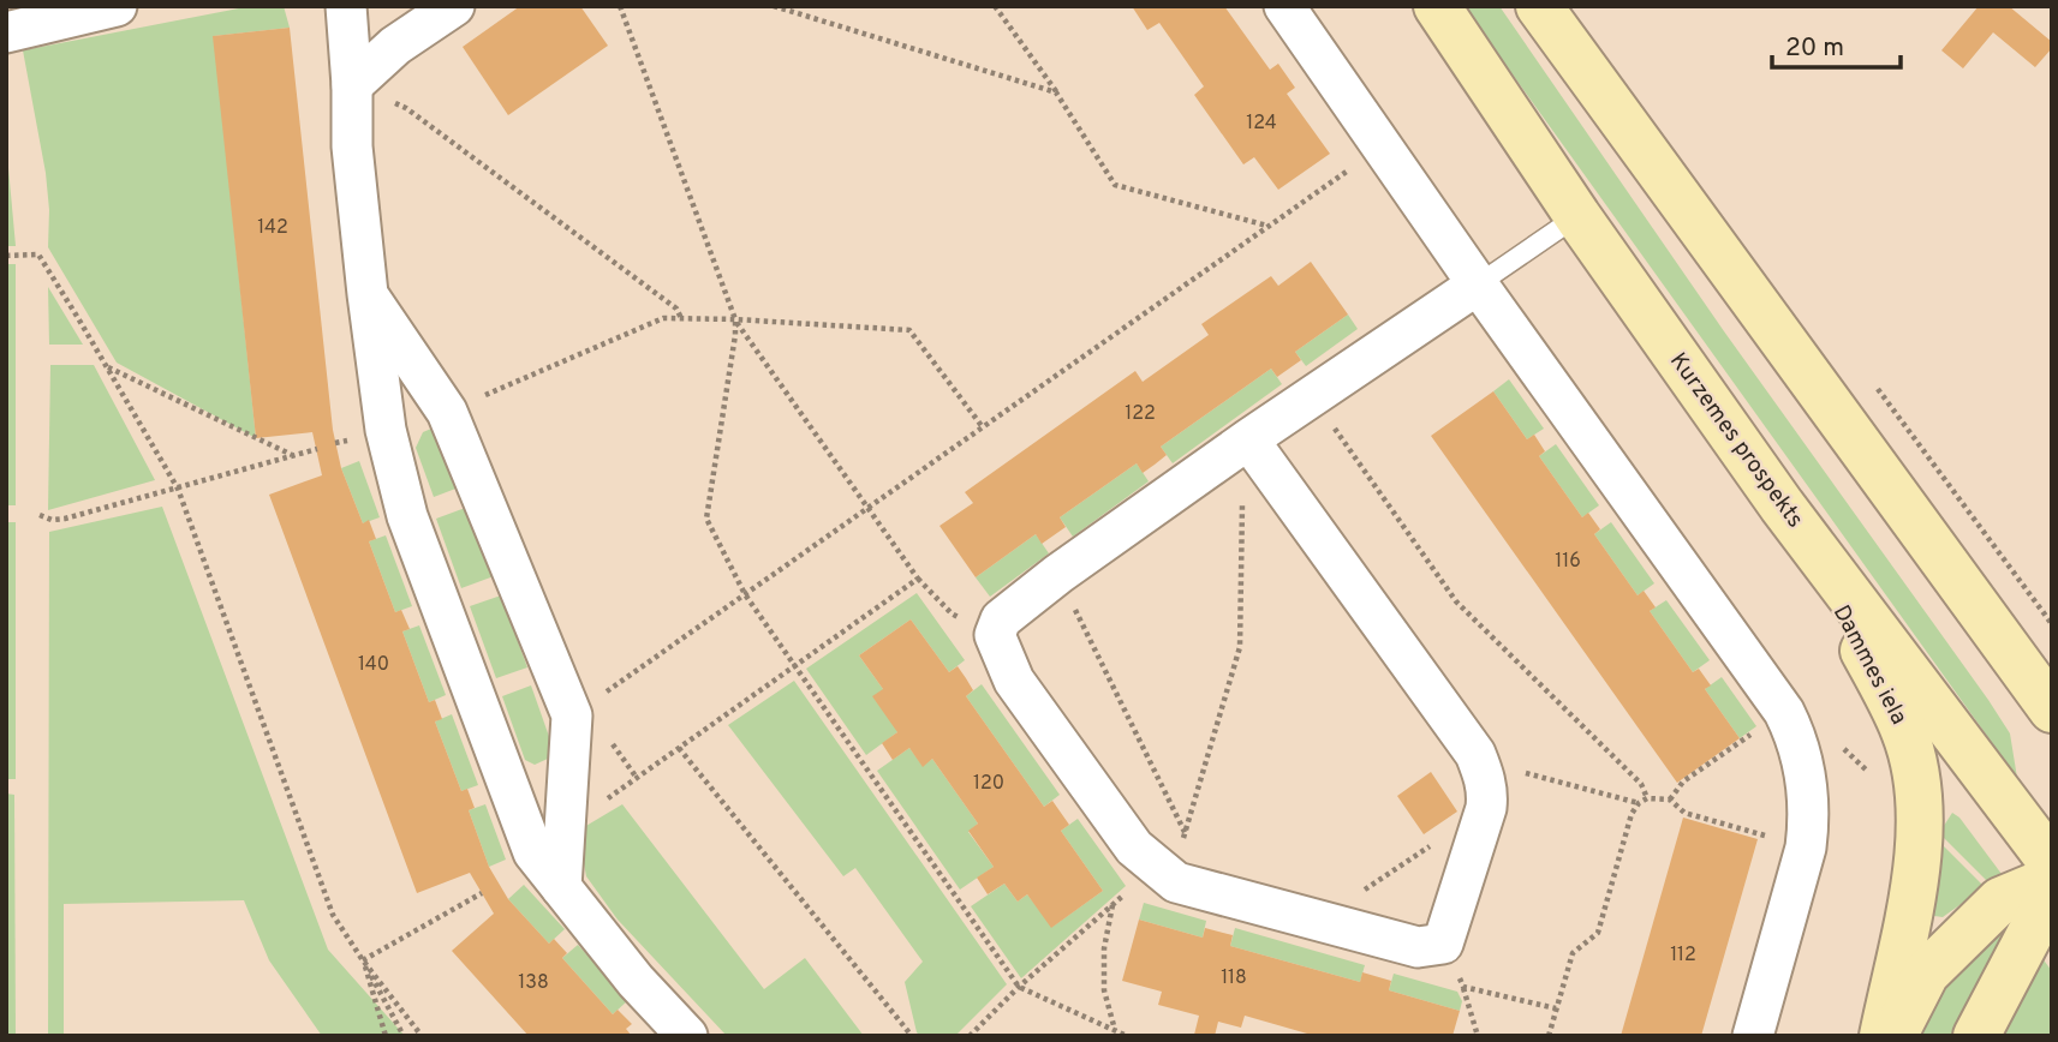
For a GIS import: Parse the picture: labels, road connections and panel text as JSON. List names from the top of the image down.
{
  "streets": {
    "main road": ["Kurzemes prospekts", "Dammes iela"]
  },
  "crossings": [
    ["Kurzemes prospekts", "Dammes iela"]
  ],
  "house_numbers": [
    "124",
    "142",
    "122",
    "116",
    "140",
    "120",
    "112",
    "118",
    "138"
  ],
  "scale_bar": "20 m"
}
